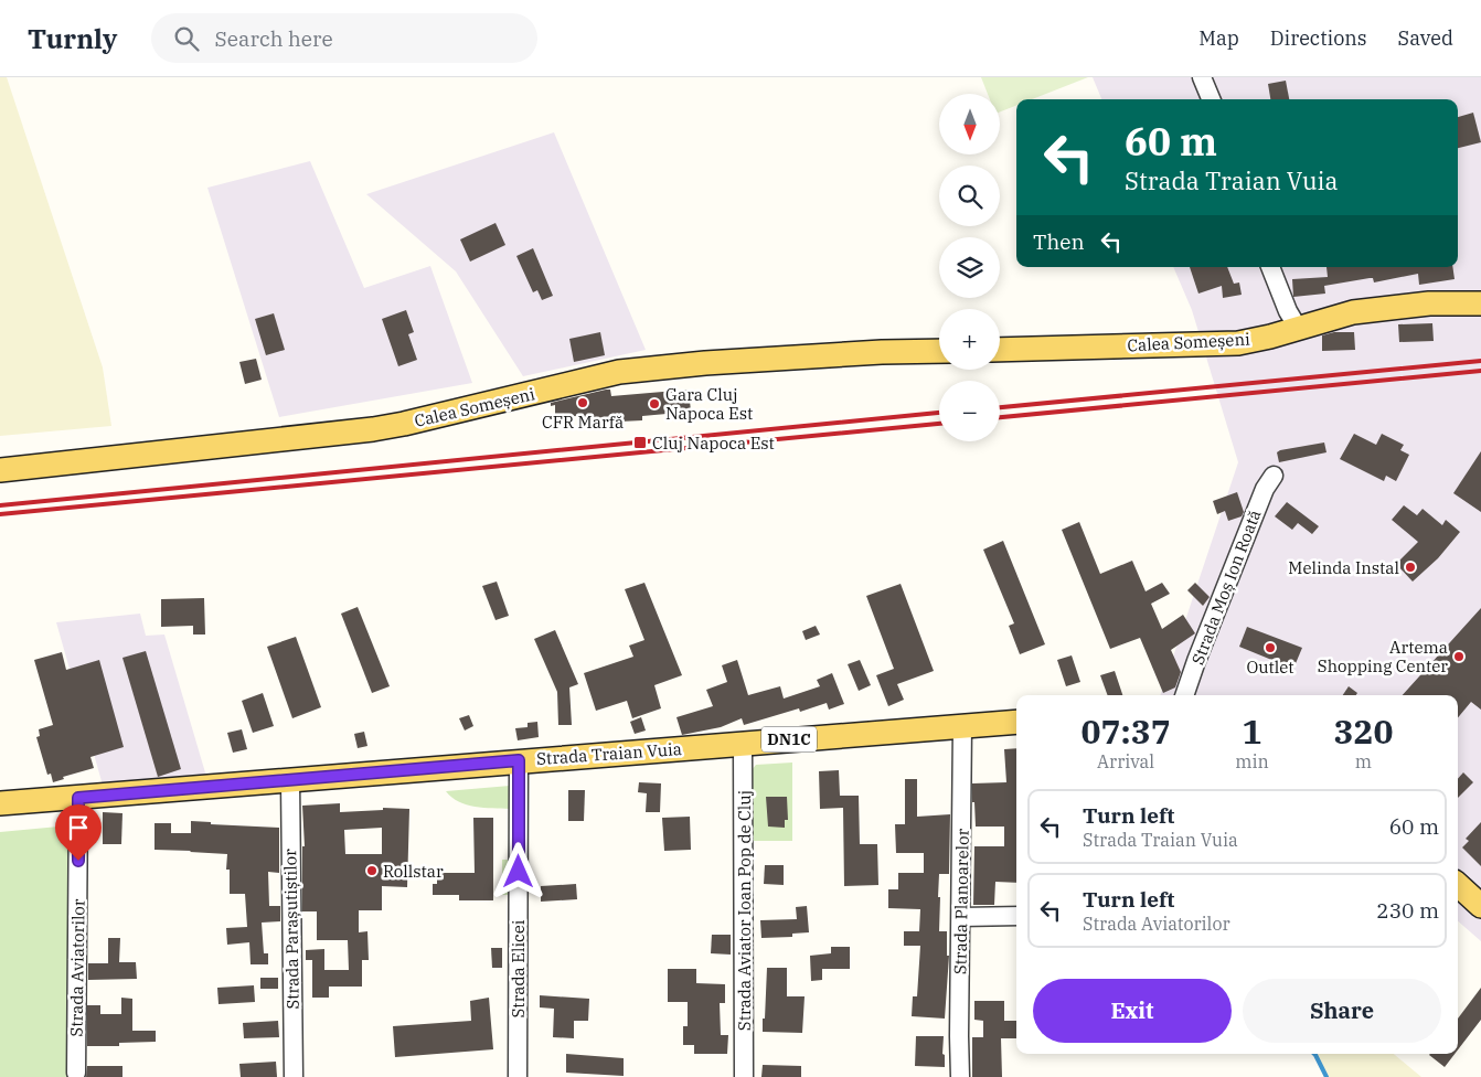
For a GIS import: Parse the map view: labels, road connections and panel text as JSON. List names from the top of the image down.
{
  "streets": {
    "main road": ["Calea Someșeni", "DN1C", "Strada Traian Vuia"],
    "street": [
      "Strada Moș Ion Roată",
      "Strada Planoarelor",
      "Strada Aviator Ioan Pop de Cluj",
      "Strada Parașutiștilor",
      "Strada Aviatorilor",
      "Strada Elicei"
    ]
  },
  "crossings": [
    ["Strada Traian Vuia", "Strada Planoarelor"],
    ["Strada Traian Vuia", "Strada Aviator Ioan Pop de Cluj"],
    ["Strada Traian Vuia", "Strada Parașutiștilor"],
    ["Strada Traian Vuia", "Strada Aviatorilor"],
    ["Strada Traian Vuia", "Strada Elicei"]
  ],
  "places": {
    "other": [
      "CFR Marfă",
      "Gara Cluj Napoca Est",
      "Melinda Instal",
      "Outlet",
      "Artema Shopping Center",
      "Rollstar"
    ],
    "transit": ["Cluj Napoca Est"]
  },
  "north": "bottom",
  "page": {
    "header": "Turnly",
    "search": "Search here",
    "nav": ["Map", "Directions", "Saved"],
    "map_buttons": ["+", "−"],
    "turn": ["60 m", "Strada Traian Vuia"],
    "then": "Then",
    "eta": [
      "07:37",
      "Arrival",
      "1",
      "min",
      "320",
      "m"
    ],
    "list": [
      {
        "name": "Turn left",
        "note": "Strada Traian Vuia",
        "value": "60 m"
      },
      {
        "name": "Turn left",
        "note": "Strada Aviatorilor",
        "value": "230 m"
      }
    ],
    "buttons": ["Exit", "Share"]
  }
}
